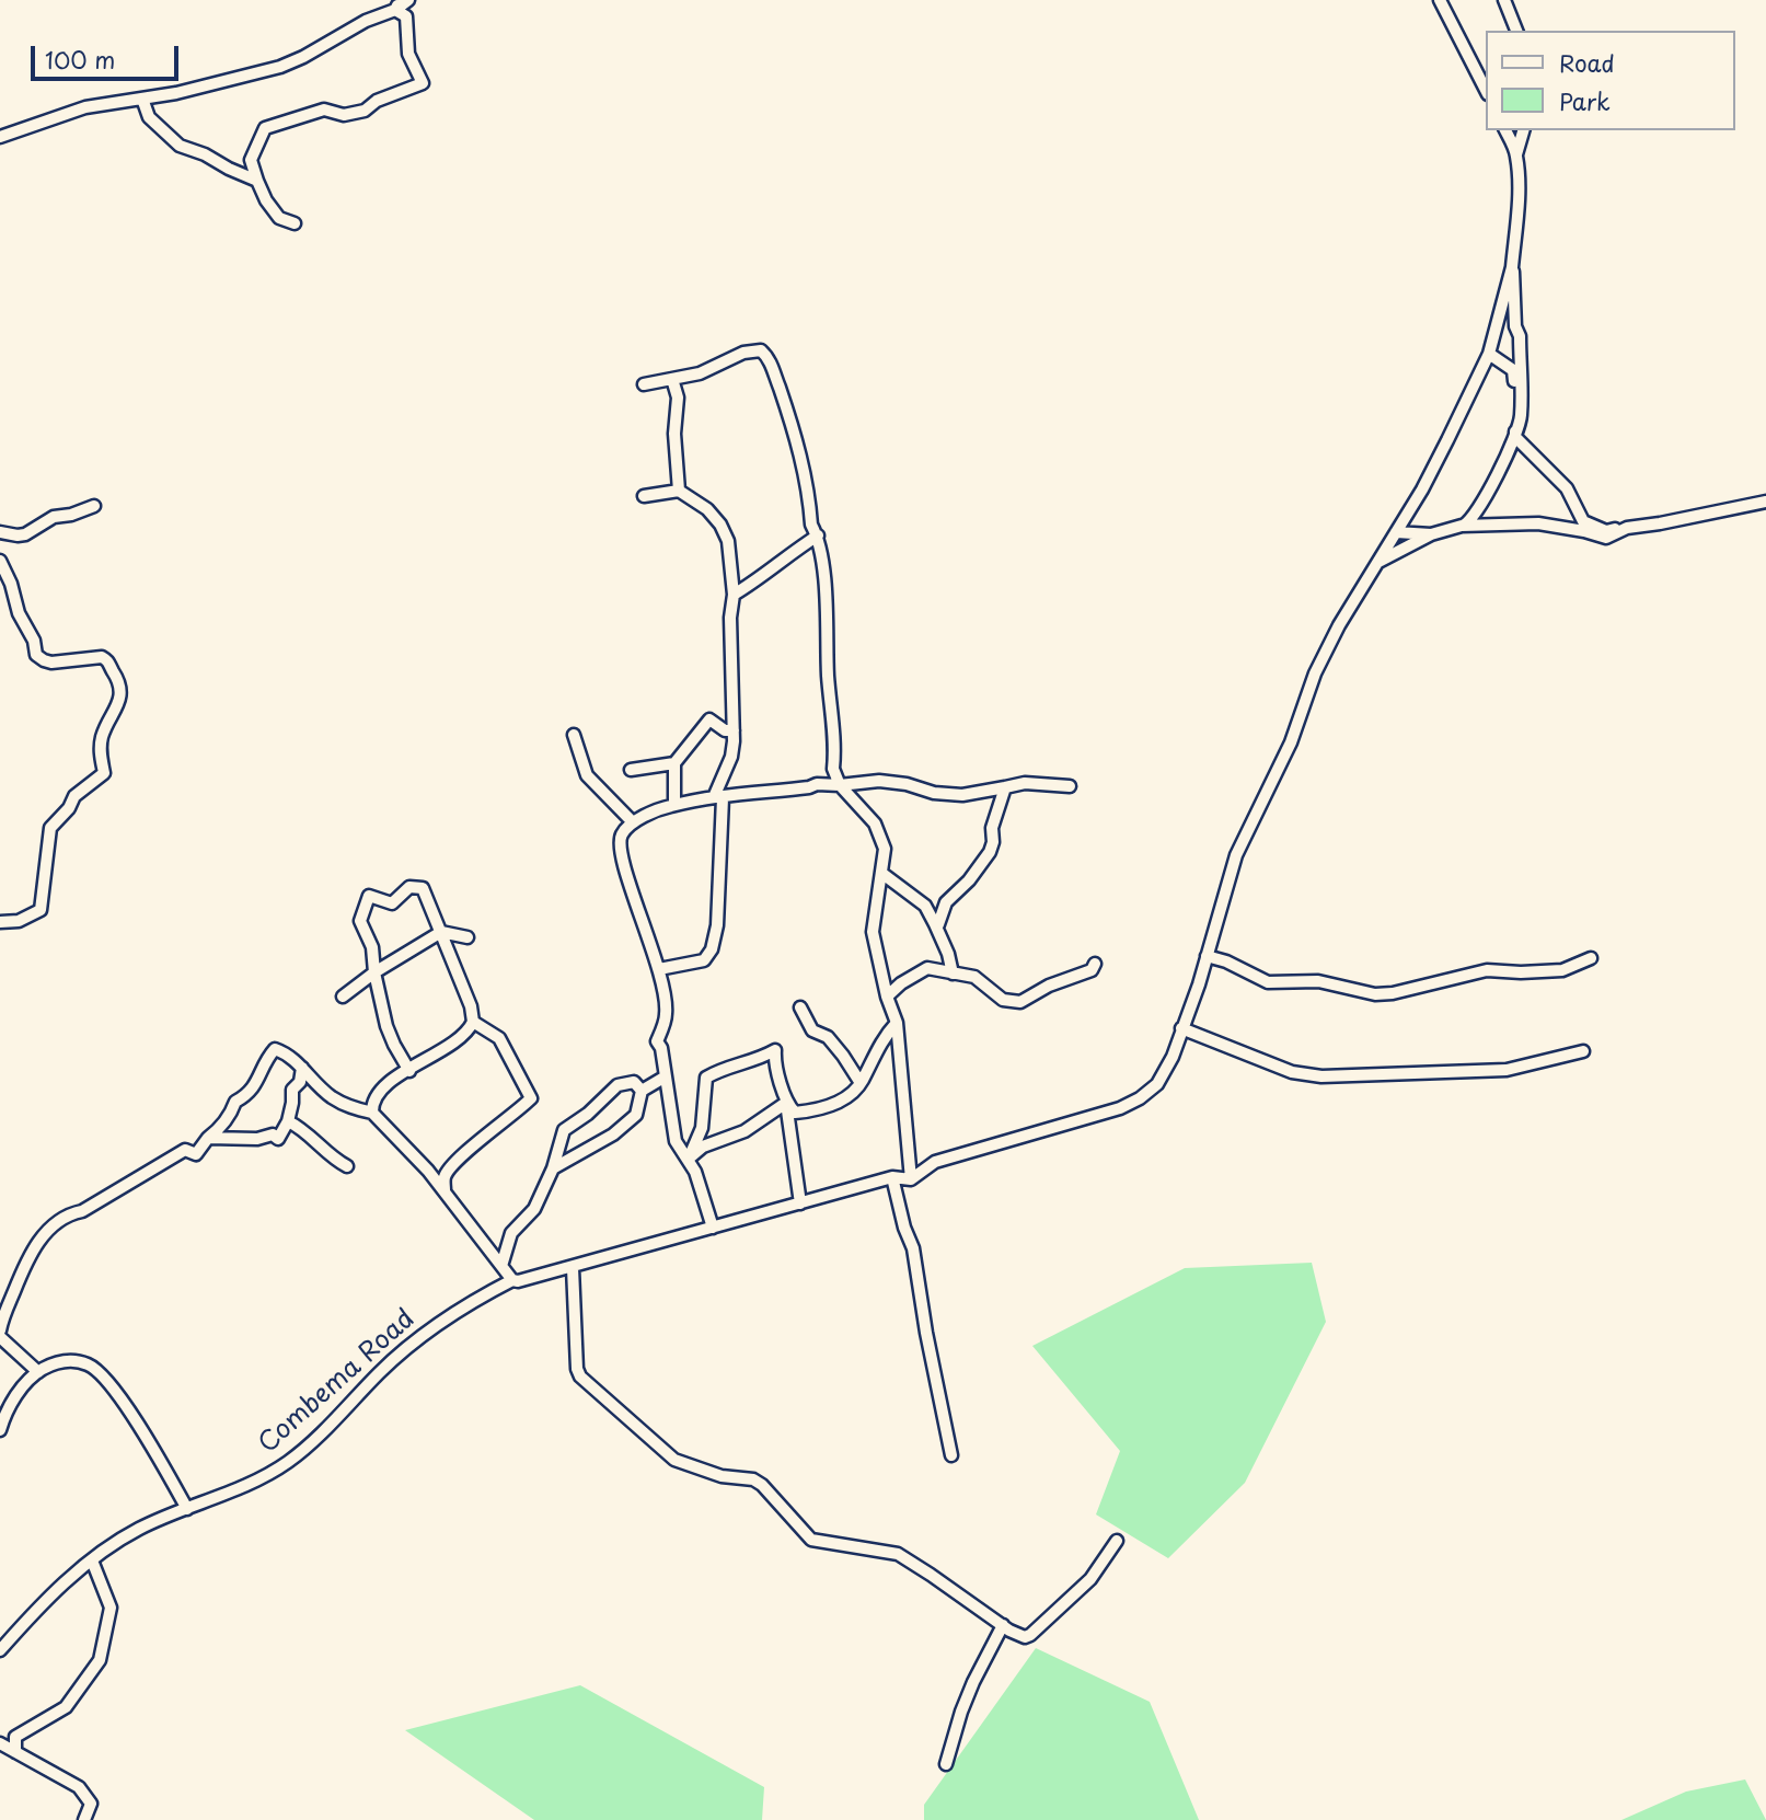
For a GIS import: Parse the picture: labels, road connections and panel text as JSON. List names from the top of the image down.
{
  "streets": {
    "street": ["Combema Road"]
  },
  "legend": ["Road", "Park"],
  "scale_bar": "100 m"
}
